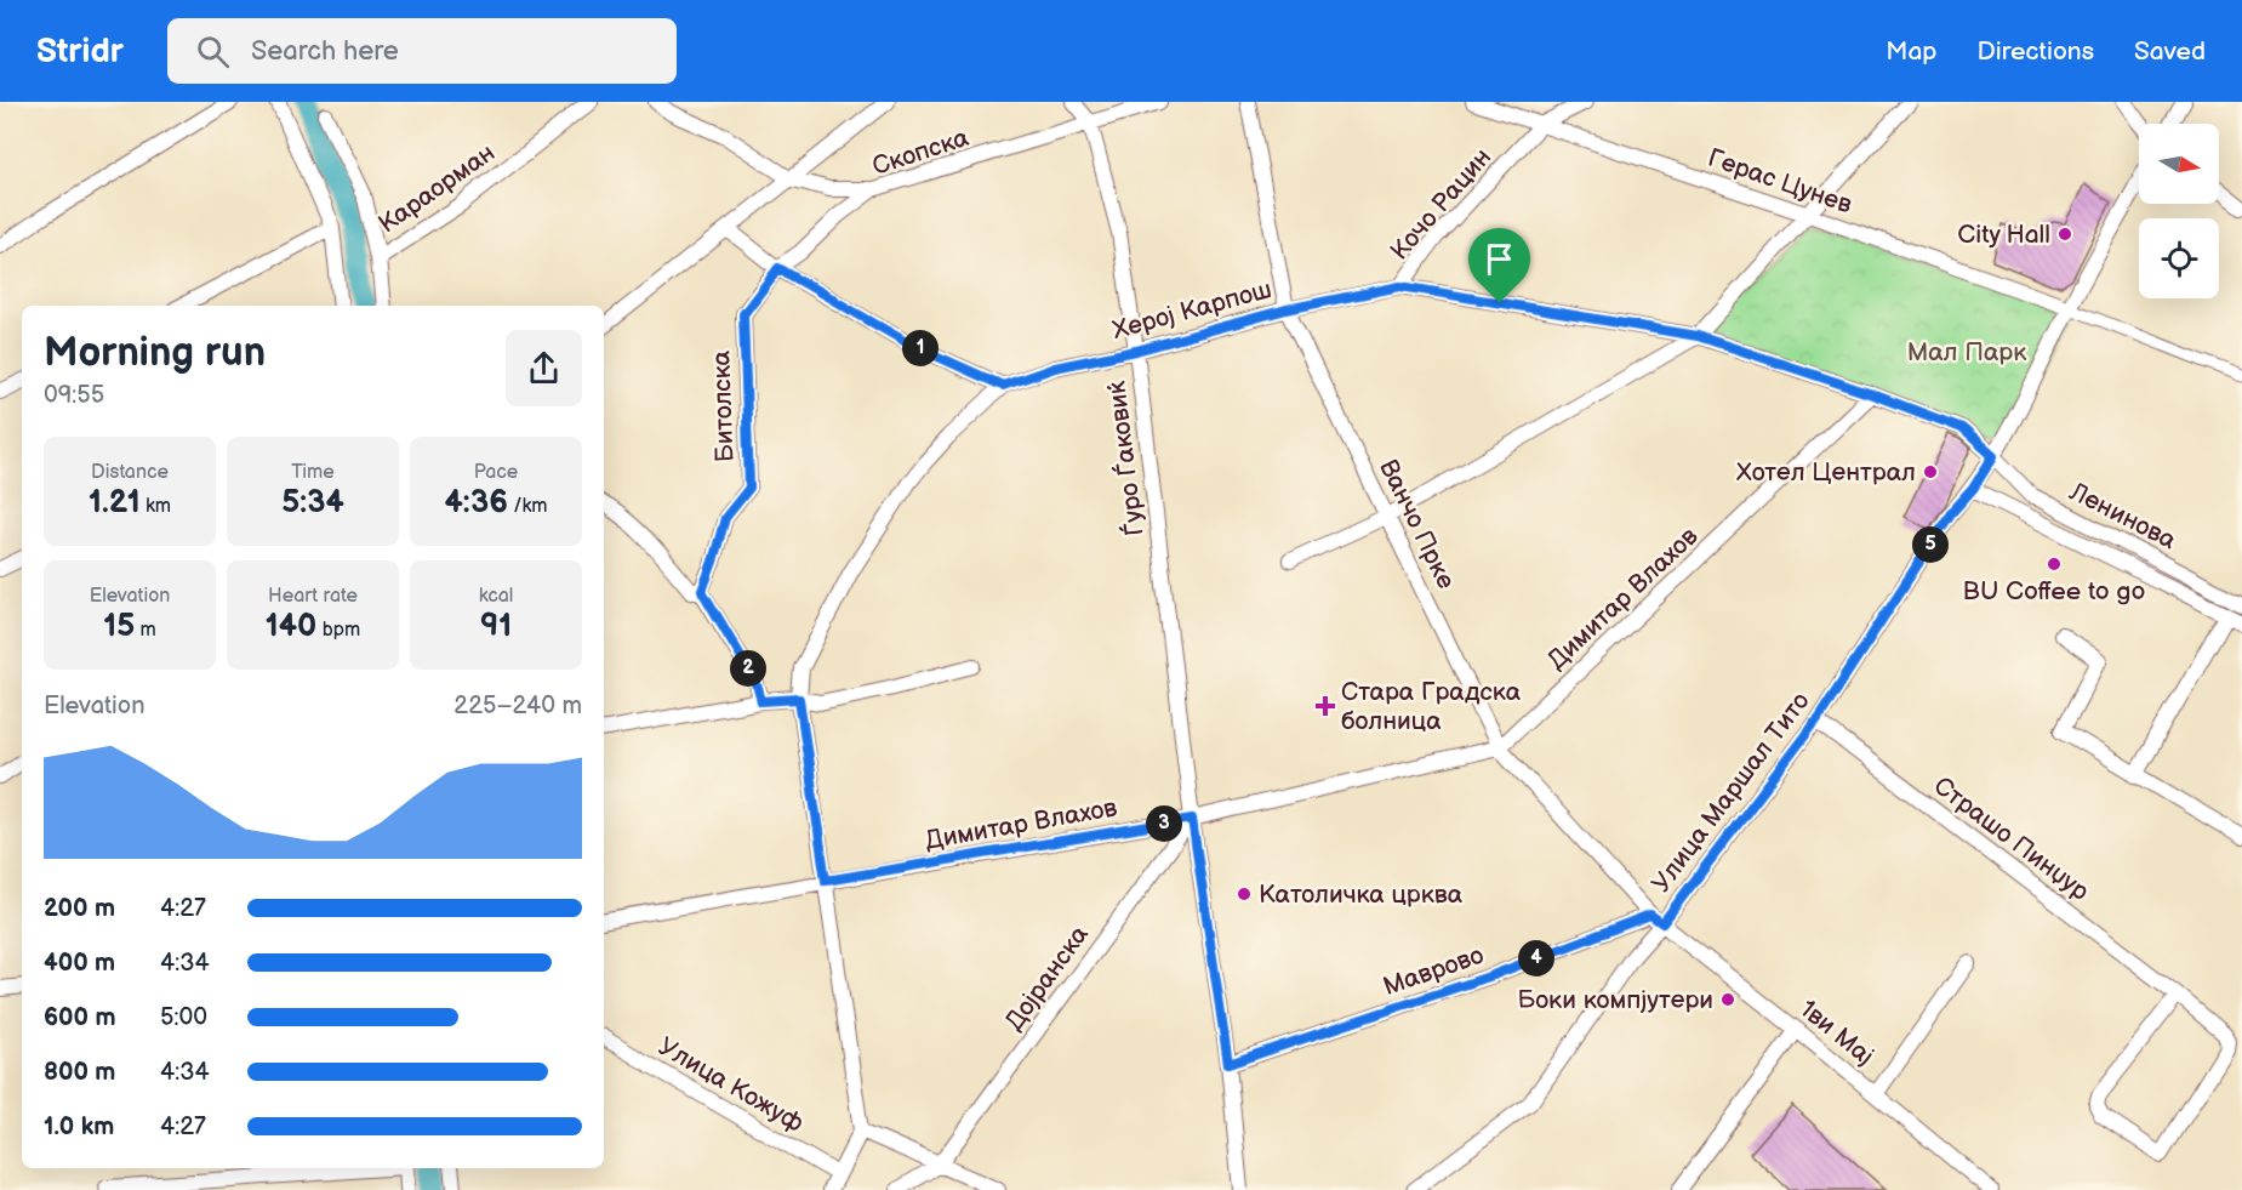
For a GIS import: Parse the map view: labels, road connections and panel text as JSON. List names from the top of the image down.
{
  "streets": {
    "street": [
      "Скопска",
      "Герас Цунев",
      "Караорман",
      "Кочо Рацин",
      "Херој Карпош",
      "Битолска",
      "Ѓуро Ѓаковиќ",
      "Ленинова",
      "Ванчо Прке",
      "Димитар Влахов",
      "Улица Маршал Тито",
      "Страшо Пинџур",
      "Маврово",
      "Дојранска",
      "1ви Мај",
      "Улица Кожуф"
    ]
  },
  "crossings": [
    ["Скопска", "Битолска"],
    ["Скопска", "Ѓуро Ѓаковиќ"],
    ["Герас Цунев", "Кочо Рацин"],
    ["Герас Цунев", "Улица Маршал Тито"],
    ["Кочо Рацин", "Херој Карпош"],
    ["Херој Карпош", "Ѓуро Ѓаковиќ"],
    ["Херој Карпош", "Ленинова"],
    ["Херој Карпош", "Ванчо Прке"],
    ["Херој Карпош", "Димитар Влахов"],
    ["Ѓуро Ѓаковиќ", "Димитар Влахов"],
    ["Ѓуро Ѓаковиќ", "Маврово"],
    ["Ѓуро Ѓаковиќ", "Дојранска"],
    ["Ленинова", "Димитар Влахов"],
    ["Ленинова", "Улица Маршал Тито"],
    ["Ванчо Прке", "Димитар Влахов"],
    ["Ванчо Прке", "Улица Маршал Тито"],
    ["Ванчо Прке", "Маврово"],
    ["Ванчо Прке", "1ви Мај"],
    ["Димитар Влахов", "Дојранска"],
    ["Улица Маршал Тито", "Страшо Пинџур"],
    ["Улица Маршал Тито", "Маврово"],
    ["Улица Маршал Тито", "1ви Мај"],
    ["Маврово", "1ви Мај"]
  ],
  "parks": ["Мал Парк"],
  "places": {
    "other": [
      "City Hall",
      "Хотел Централ",
      "BU Coffee to go",
      "Католичка црква",
      "Боки компјутери"
    ],
    "health": ["Стара Градска болница"]
  },
  "north": "right",
  "page": {
    "header": "Stridr",
    "search": "Search here",
    "nav": ["Map", "Directions", "Saved"],
    "heading": ["Morning run", "09:55"],
    "pins": [
      "1",
      "5",
      "2",
      "3",
      "4"
    ],
    "stats": [
      ["Distance", "1.21 km"],
      ["Time", "5:34"],
      ["Pace", "4:36 /km"],
      ["Elevation", "15 m"],
      ["Heart rate", "140 bpm"],
      ["kcal", "91"]
    ],
    "chart": ["Elevation", "225–240 m"],
    "list": [
      {
        "name": "200 m",
        "note": "4:27"
      },
      {
        "name": "400 m",
        "note": "4:34"
      },
      {
        "name": "600 m",
        "note": "5:00"
      },
      {
        "name": "800 m",
        "note": "4:34"
      },
      {
        "name": "1.0 km",
        "note": "4:27"
      }
    ]
  }
}
